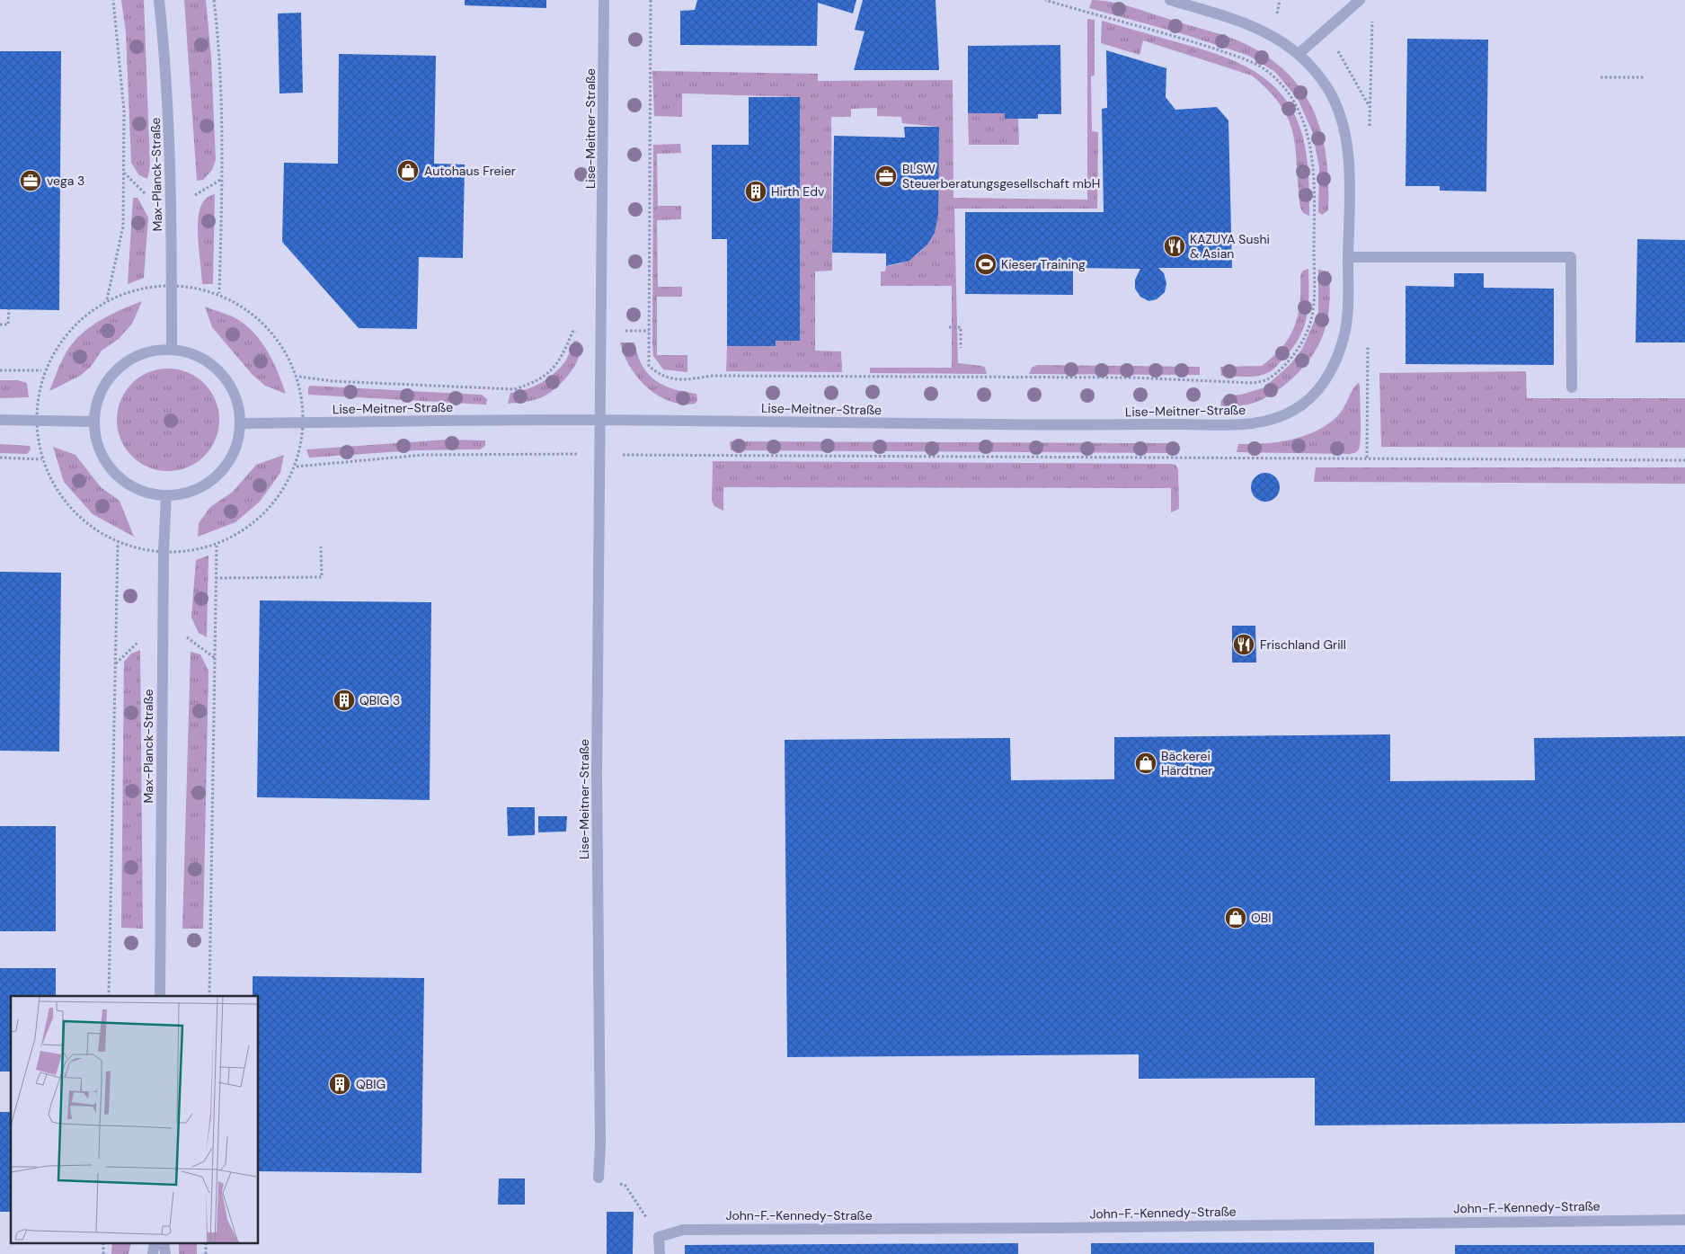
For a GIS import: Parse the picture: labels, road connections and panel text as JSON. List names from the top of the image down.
{
  "streets": {
    "street": ["Lise-Meitner-Straße", "Max-Planck-Straße", "John-F.-Kennedy-Straße"]
  },
  "crossings": [
    ["Lise-Meitner-Straße", "Max-Planck-Straße"]
  ],
  "places": {
    "shop": ["Autohaus Freier", "Bäckerei Härdtner", "OBI"],
    "office": ["BLSW Steuerberatungsgesellschaft mbH", "vega 3"],
    "building": ["Hirth Edv", "QBIG 3", "QBIG"],
    "restaurant": ["KAZUYA Sushi & Asian", "Frischland Grill"],
    "sports": ["Kieser Training"]
  }
}
